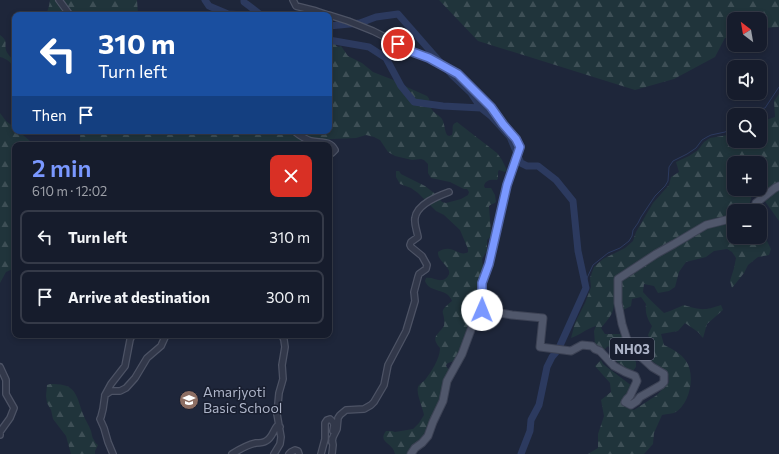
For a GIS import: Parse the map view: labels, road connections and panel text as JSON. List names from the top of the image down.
{
  "streets": {
    "main road": ["NH03"]
  },
  "places": {
    "school or university": ["Amarjyoti Basic School"]
  },
  "north": "top left",
  "page": {
    "map_buttons": ["+", "−"],
    "turn": ["310 m", "Turn left"],
    "then": "Then",
    "heading": ["2 min", "610 m · 12:02"],
    "list": [
      {
        "name": "Turn left",
        "value": "310 m"
      },
      {
        "name": "Arrive at destination",
        "value": "300 m"
      }
    ]
  }
}
